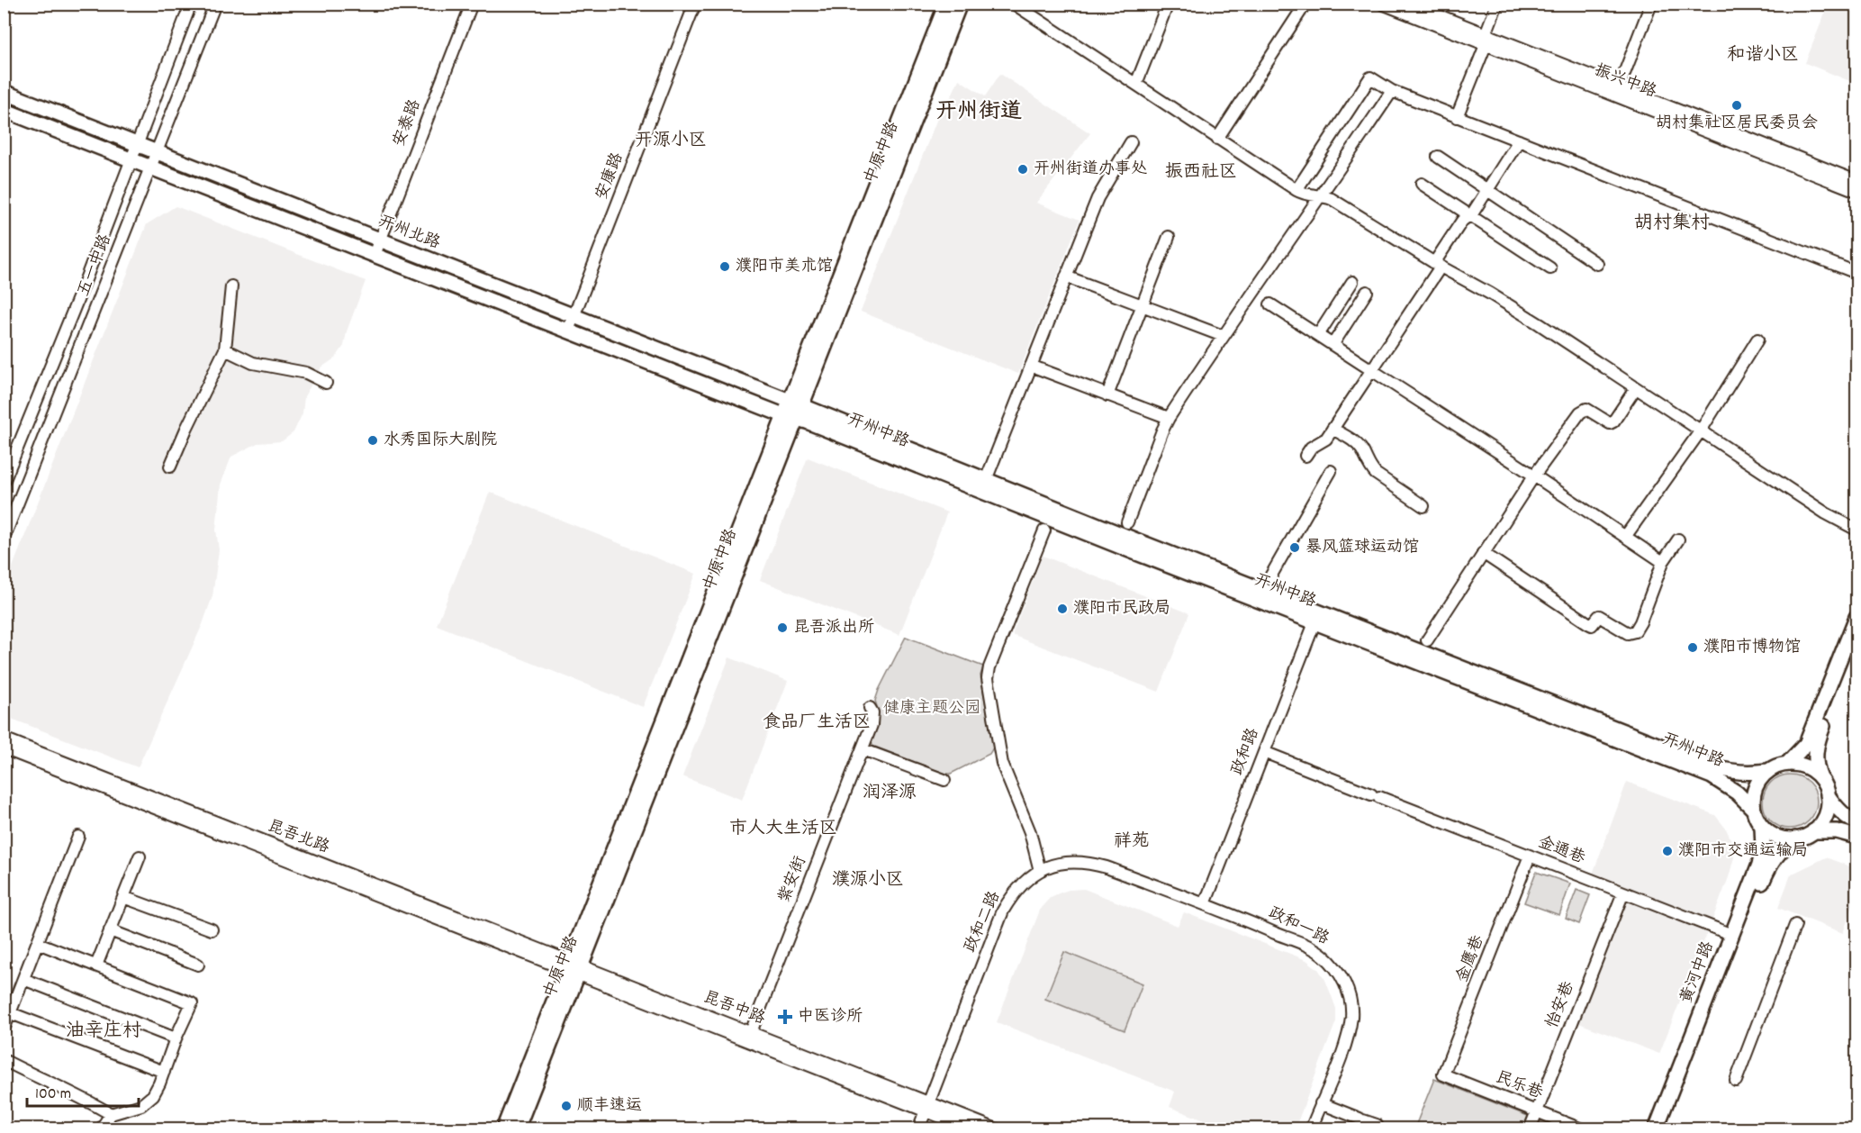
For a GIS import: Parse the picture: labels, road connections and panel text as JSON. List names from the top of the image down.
{
  "streets": {
    "main road": [
      "中原中路",
      "开州北路",
      "开州中路",
      "黄河中路"
    ],
    "street": [
      "振兴中路",
      "安泰路",
      "安康路",
      "五一中路",
      "政和路",
      "昆吾北路",
      "金通巷",
      "紫安街",
      "政和二路",
      "政和一路",
      "金鹰巷",
      "怡安巷",
      "昆吾中路",
      "民乐巷"
    ]
  },
  "crossings": [
    ["安泰路", "开州北路"],
    ["中原中路", "开州北路"],
    ["中原中路", "开州中路"],
    ["中原中路", "昆吾北路"],
    ["中原中路", "昆吾中路"],
    ["安康路", "开州北路"],
    ["开州北路", "五一中路"],
    ["开州北路", "开州中路"],
    ["开州中路", "政和路"],
    ["开州中路", "黄河中路"],
    ["政和路", "金通巷"],
    ["政和路", "政和二路"],
    ["政和路", "政和一路"],
    ["昆吾北路", "昆吾中路"],
    ["金通巷", "金鹰巷"],
    ["金通巷", "黄河中路"],
    ["金通巷", "怡安巷"],
    ["紫安街", "昆吾中路"],
    ["政和二路", "政和一路"],
    ["政和二路", "昆吾中路"],
    ["金鹰巷", "民乐巷"],
    ["怡安巷", "民乐巷"]
  ],
  "districts": [
    "和谐小区",
    "开州街道",
    "开源小区",
    "振西社区",
    "胡村集村",
    "食品厂生活区",
    "润泽源",
    "市人大生活区",
    "祥苑",
    "濮源小区",
    "油辛庄村"
  ],
  "parks": ["健康主题公园"],
  "places": {
    "other": [
      "胡村集社区居民委员会",
      "开州街道办事处",
      "濮阳市美术馆",
      "水秀国际大剧院",
      "暴风篮球运动馆",
      "濮阳市民政局",
      "昆吾派出所",
      "濮阳市博物馆",
      "濮阳市交通运输局",
      "顺丰速运"
    ],
    "health": ["中医诊所"]
  },
  "scale_bar": "100 m"
}
